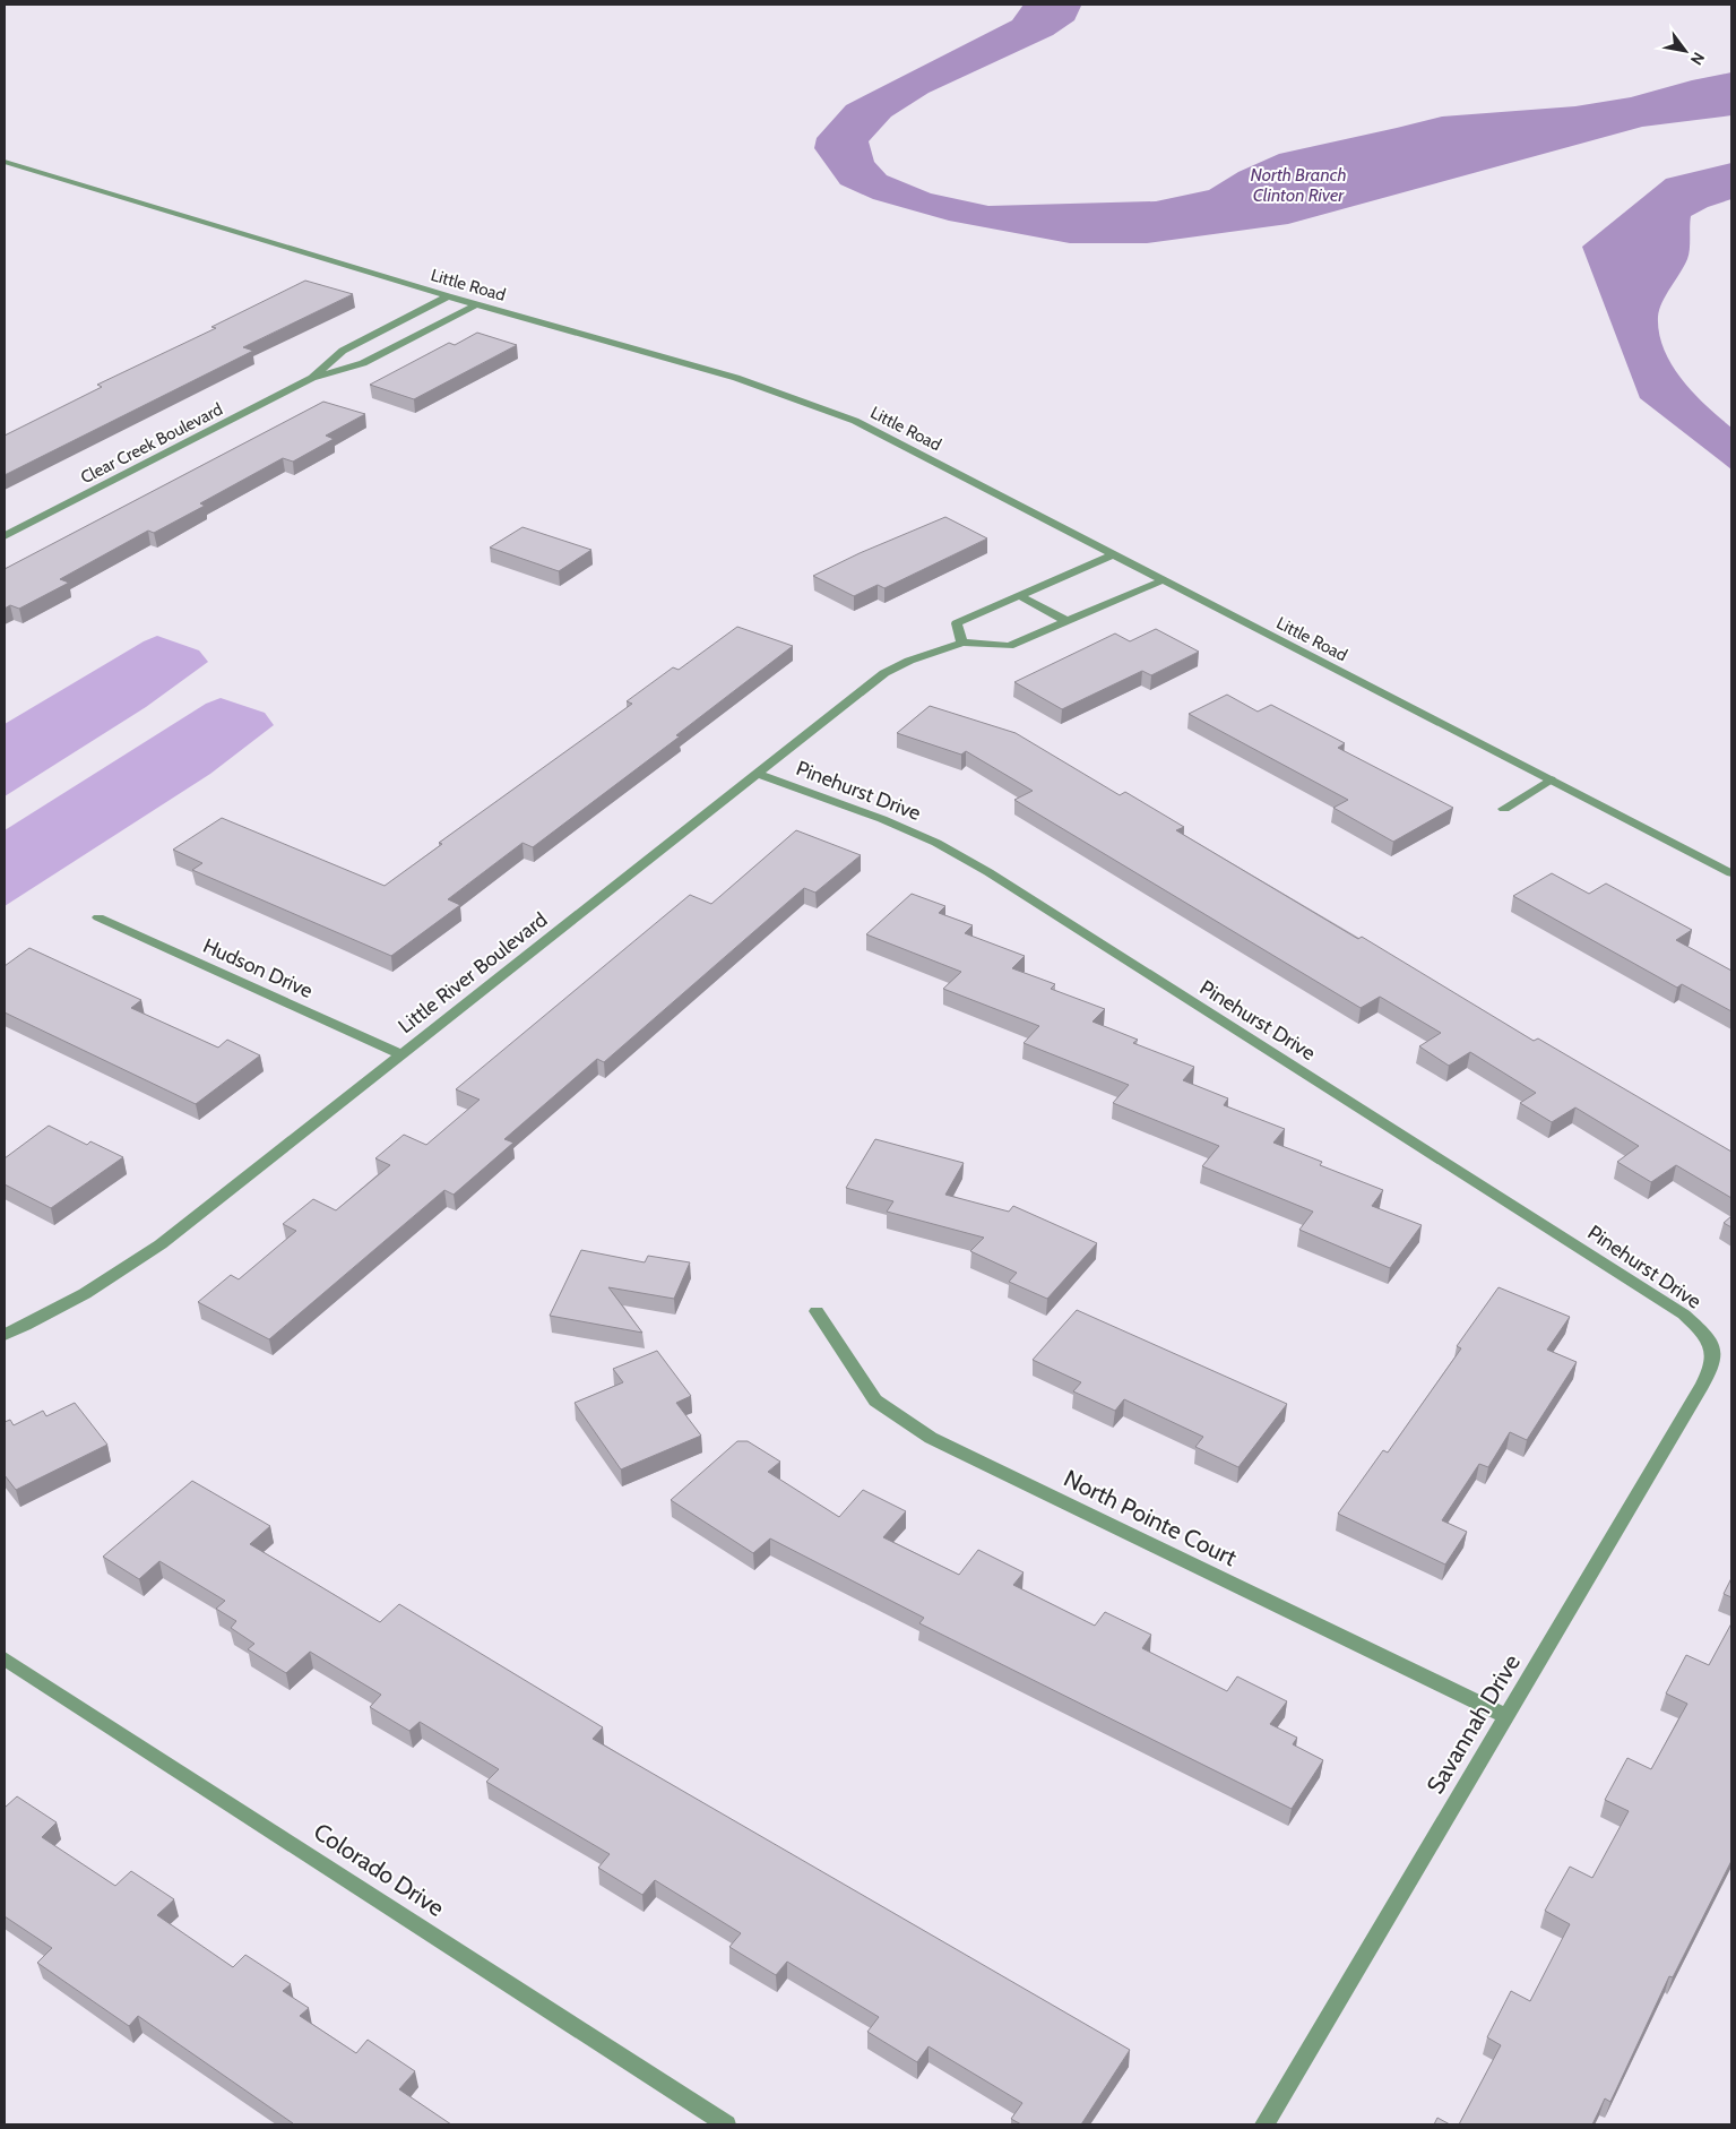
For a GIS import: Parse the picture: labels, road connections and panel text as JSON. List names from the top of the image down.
{
  "streets": {
    "street": [
      "Little Road",
      "Clear Creek Boulevard",
      "Pinehurst Drive",
      "Hudson Drive",
      "Little River Boulevard",
      "North Pointe Court",
      "Savannah Drive",
      "Colorado Drive"
    ]
  },
  "crossings": [
    ["Little Road", "Clear Creek Boulevard"],
    ["Little Road", "Little River Boulevard"],
    ["Pinehurst Drive", "Little River Boulevard"],
    ["Pinehurst Drive", "Savannah Drive"],
    ["Hudson Drive", "Little River Boulevard"],
    ["North Pointe Court", "Savannah Drive"]
  ],
  "water": ["North Branch Clinton River"],
  "north": "bottom right"
}
